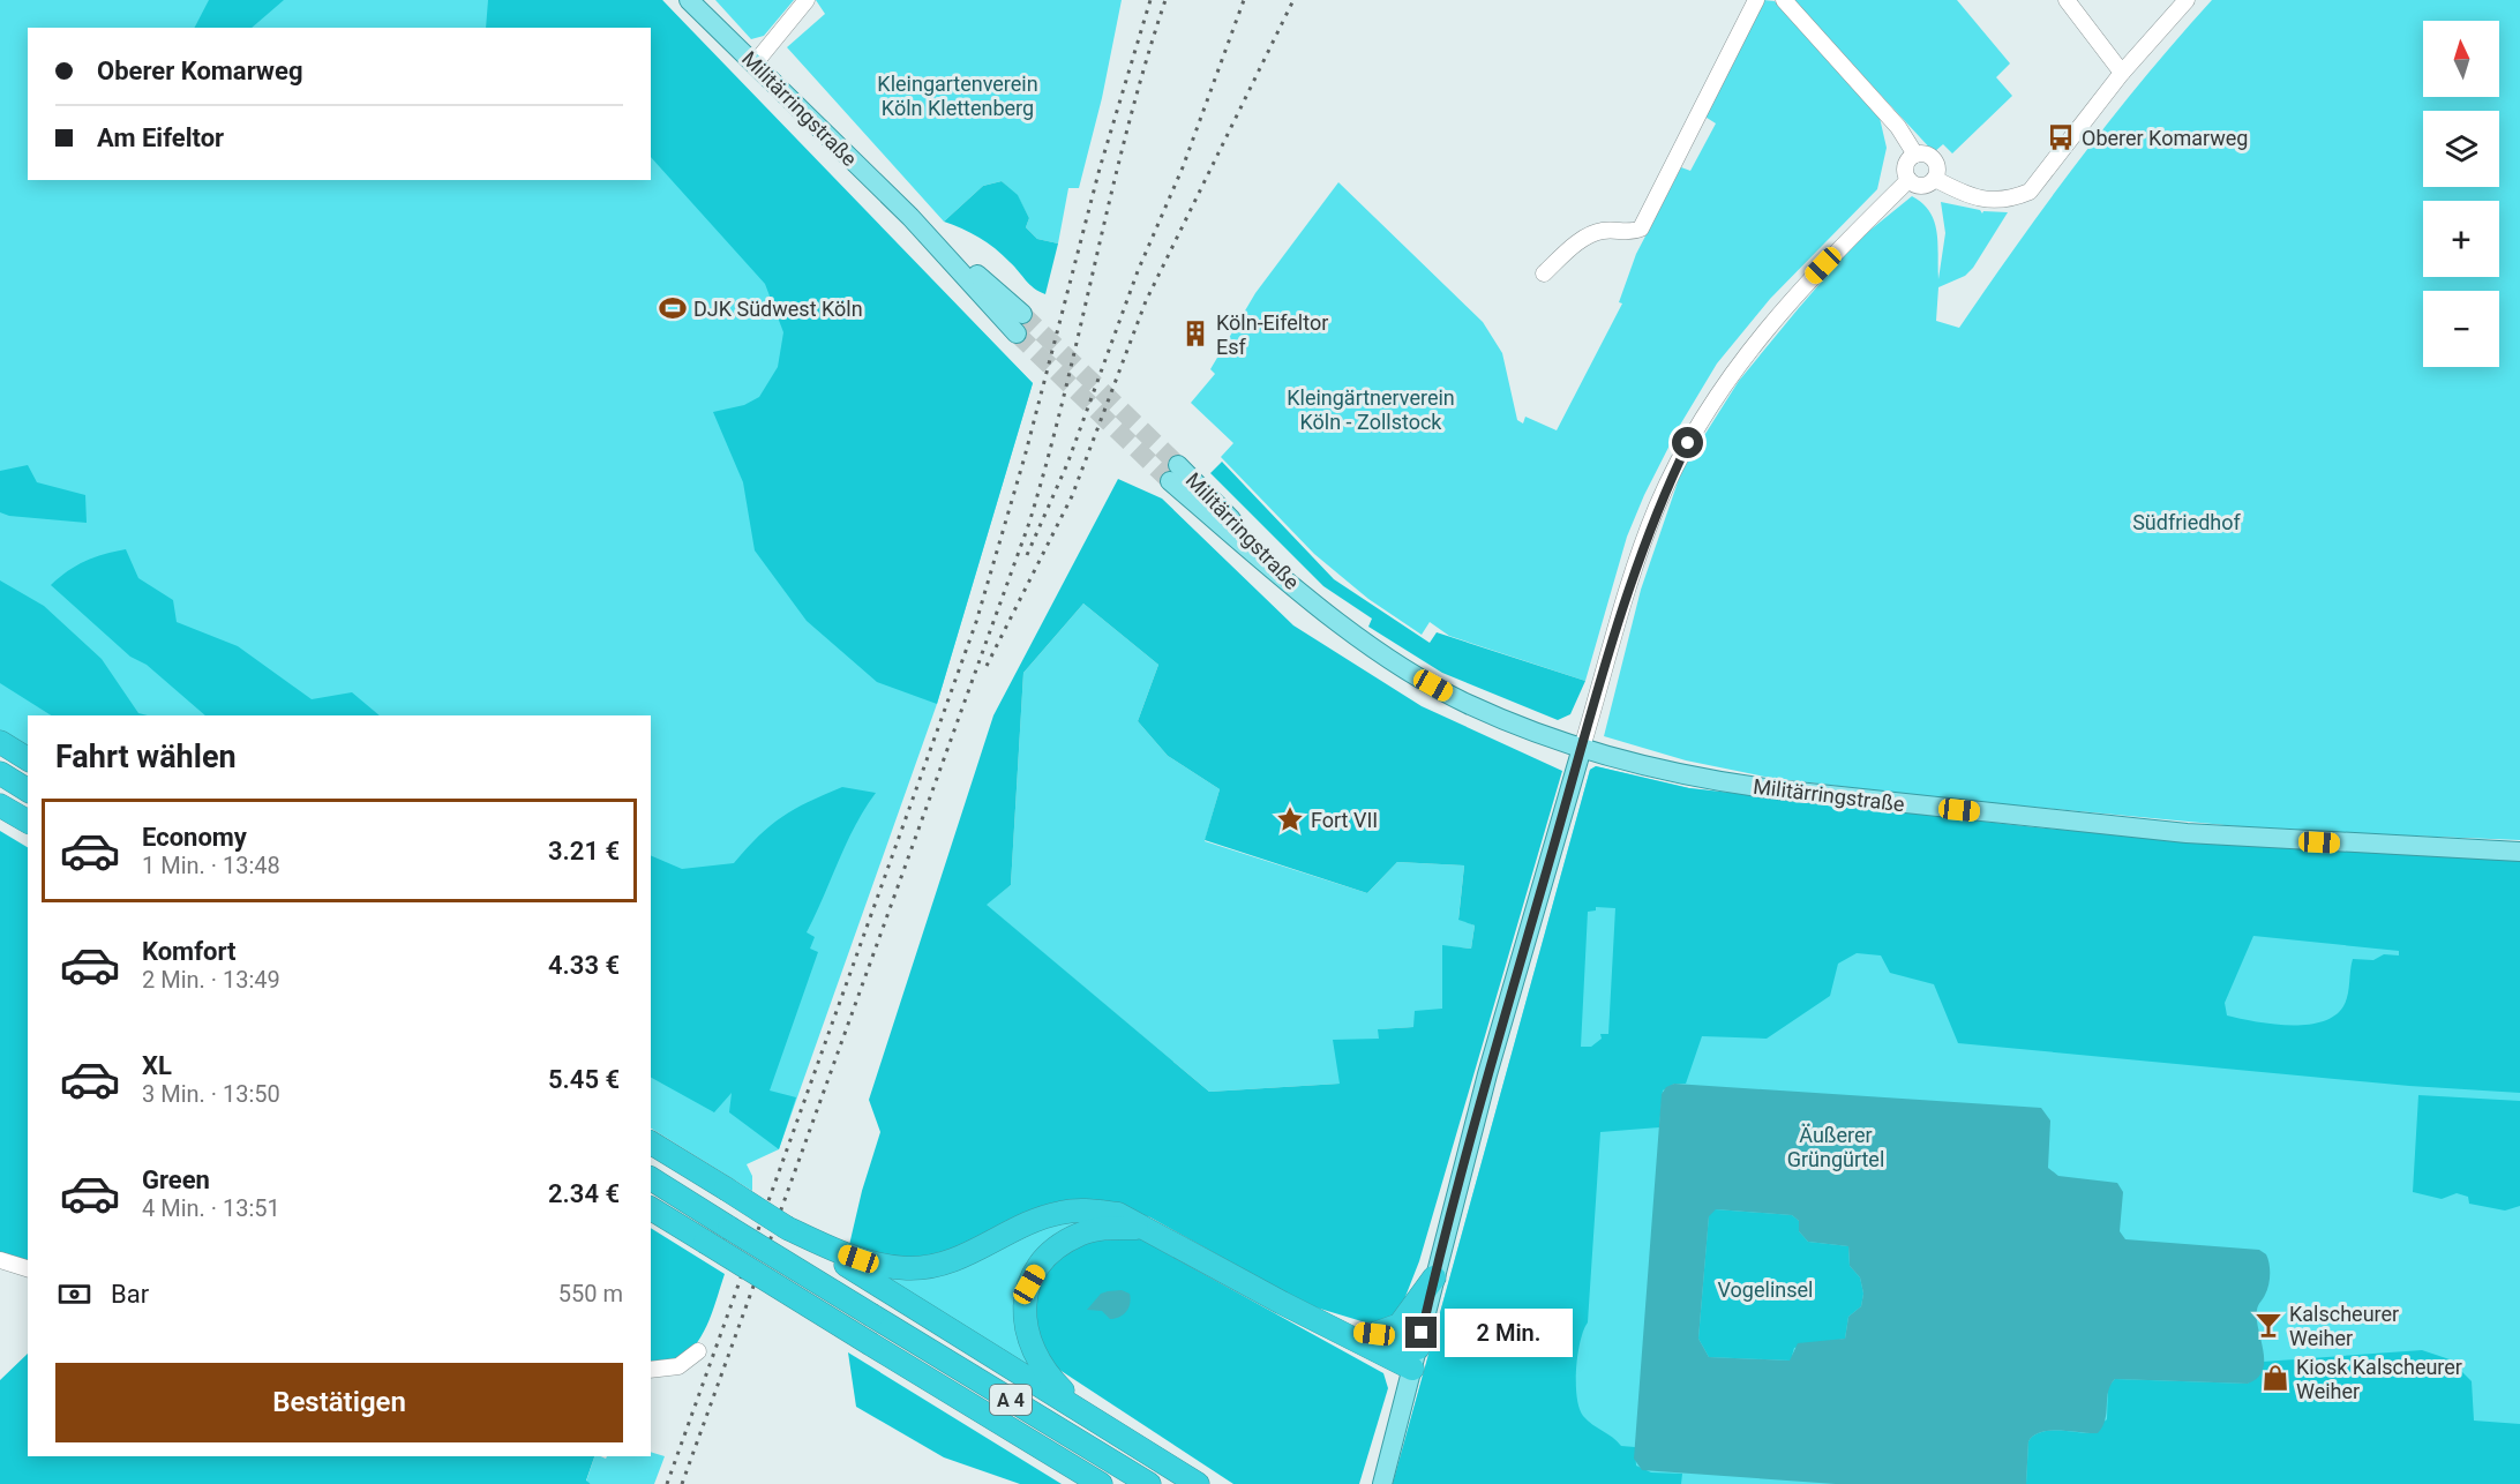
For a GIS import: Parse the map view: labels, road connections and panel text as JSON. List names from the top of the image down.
{
  "streets": {
    "highway": ["A 4"],
    "main road": ["Militärringstraße"]
  },
  "parks": [
    "Kleingartenverein Köln Klettenberg",
    "Kleingärtnerverein Köln - Zollstock",
    "Südfriedhof",
    "Äußerer Grüngürtel",
    "Vogelinsel"
  ],
  "places": {
    "bus stop": ["Oberer Komarweg"],
    "sports": ["DJK Südwest Köln"],
    "building": ["Köln-Eifeltor Esf"],
    "place": ["Fort VII"],
    "bar": ["Kalscheurer Weiher"],
    "shop": ["Kiosk Kalscheurer Weiher"]
  },
  "north": "top",
  "page": {
    "map_buttons": ["+", "−"],
    "banner": ["Oberer Komarweg", "Am Eifeltor"],
    "heading": "Fahrt wählen",
    "list": [
      {
        "name": "Economy",
        "note": "1 Min. · 13:48",
        "value": "3.21 €"
      },
      {
        "name": "Komfort",
        "note": "2 Min. · 13:49",
        "value": "4.33 €"
      },
      {
        "name": "XL",
        "note": "3 Min. · 13:50",
        "value": "5.45 €"
      },
      {
        "name": "Green",
        "note": "4 Min. · 13:51",
        "value": "2.34 €"
      }
    ],
    "pay": ["Bar", "550 m"],
    "bubble": "2 Min.",
    "buttons": "Bestätigen"
  }
}
